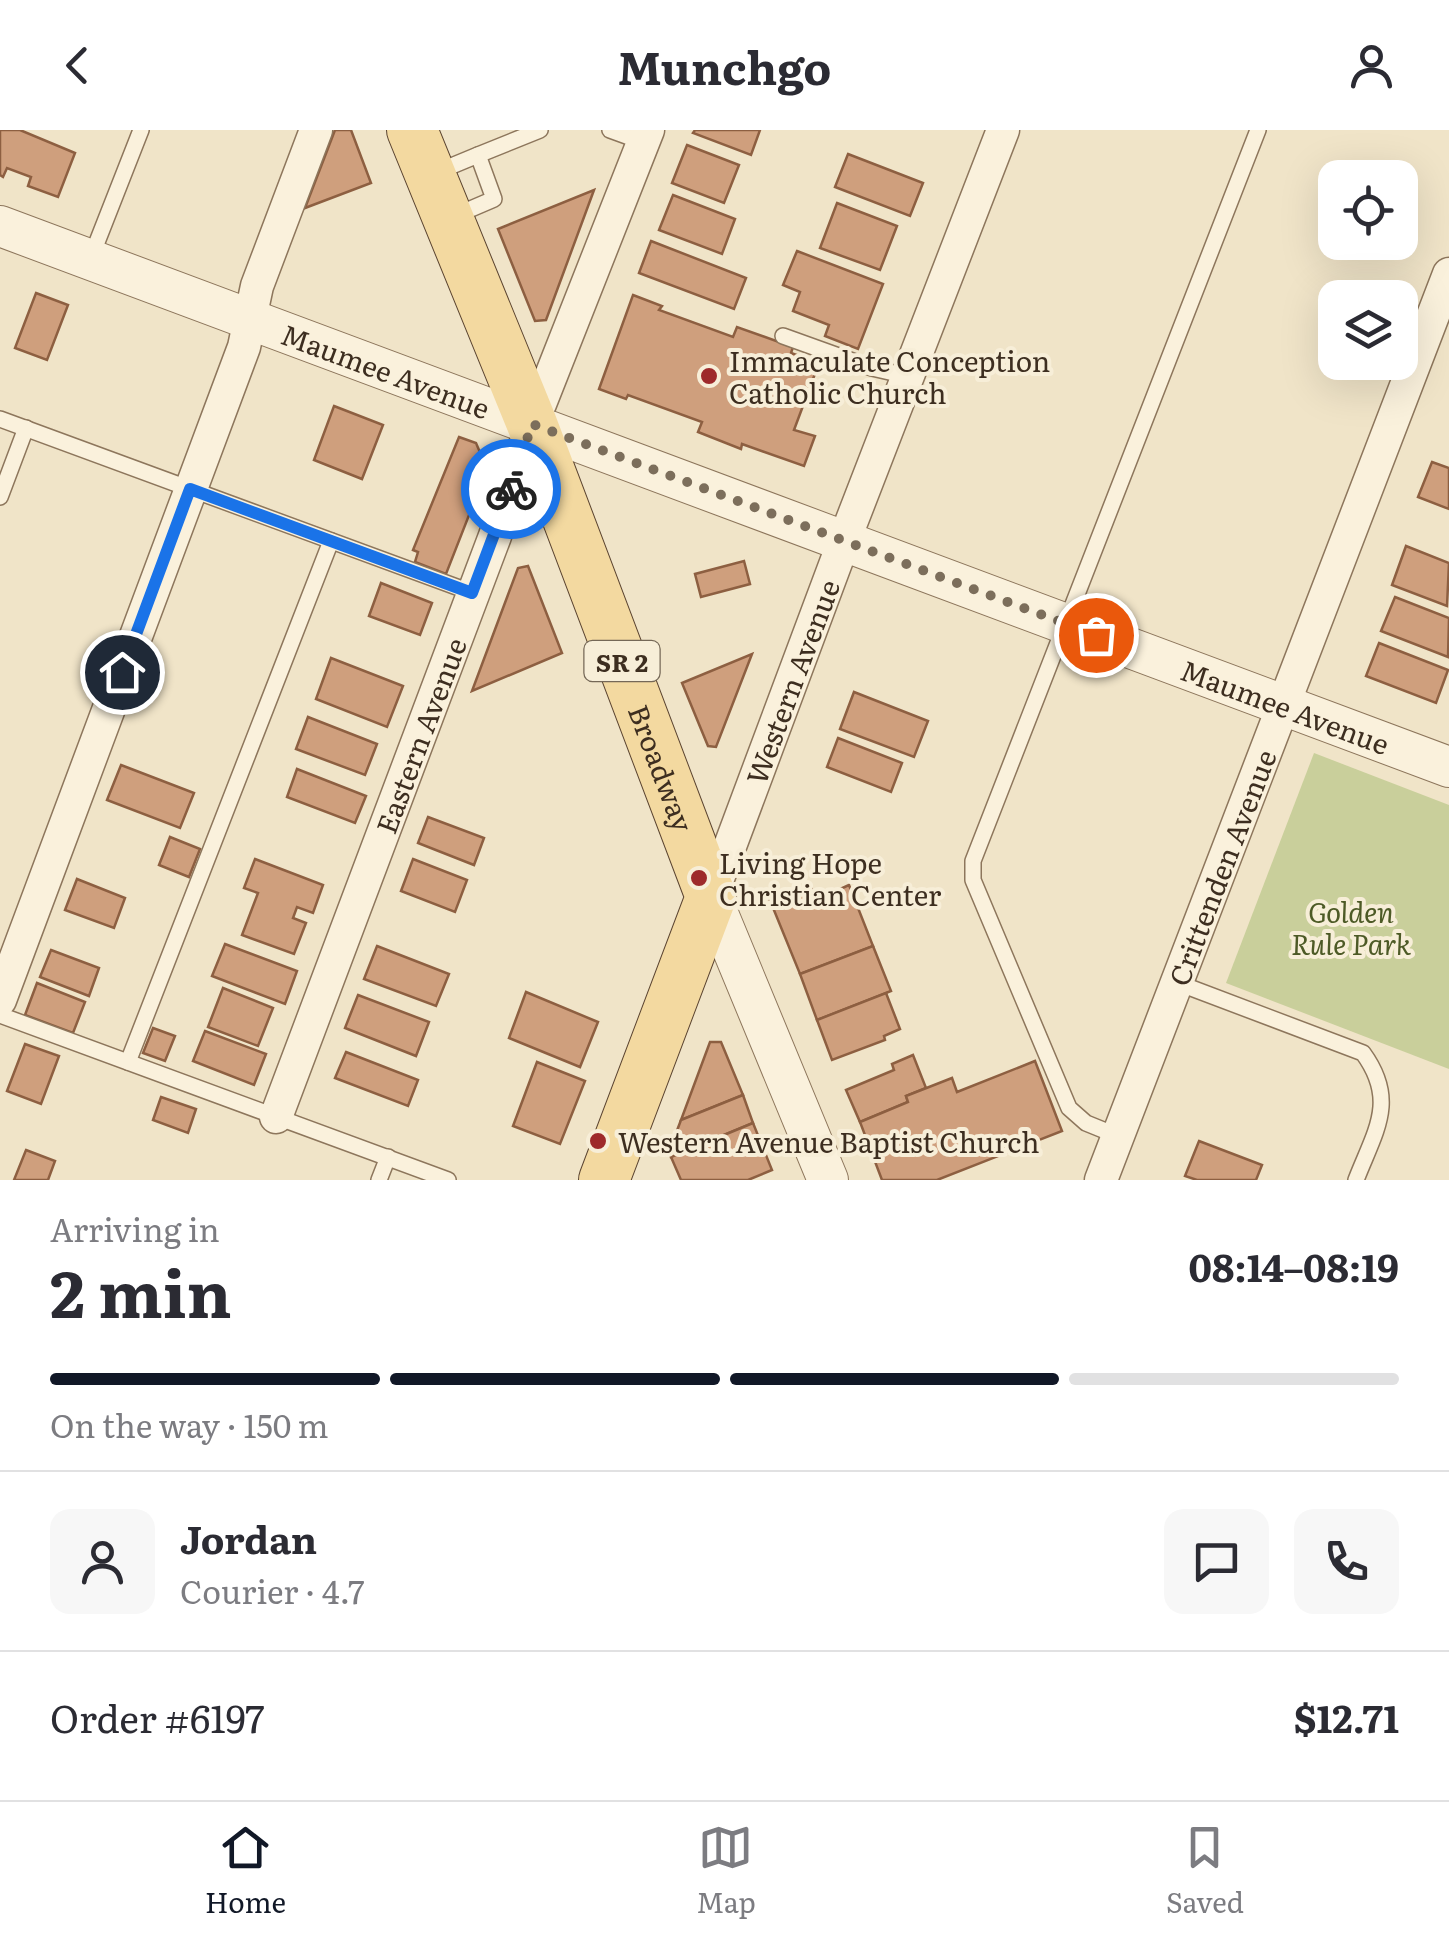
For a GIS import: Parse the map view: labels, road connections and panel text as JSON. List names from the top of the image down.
{
  "streets": {
    "main road": ["SR 2", "Western Avenue", "Broadway"],
    "street": ["Maumee Avenue", "Eastern Avenue", "Crittenden Avenue"]
  },
  "crossings": [
    ["Maumee Avenue", "Western Avenue"],
    ["Maumee Avenue", "Eastern Avenue"],
    ["Maumee Avenue", "Broadway"],
    ["Maumee Avenue", "Crittenden Avenue"],
    ["Western Avenue", "Broadway"],
    ["Eastern Avenue", "Broadway"]
  ],
  "parks": ["Golden Rule Park"],
  "places": ["Immaculate Conception Catholic Church", "Living Hope Christian Center", "Western Avenue Baptist Church"],
  "page": {
    "header": "Munchgo",
    "heading": ["2 min", "Arriving in", "08:14–08:19"],
    "panel": [
      "Jordan",
      "Courier · 4.7",
      "Order #6197",
      "$12.71"
    ],
    "bar": "On the way · 150 m",
    "tabs": ["Home", "Map", "Saved"]
  }
}
